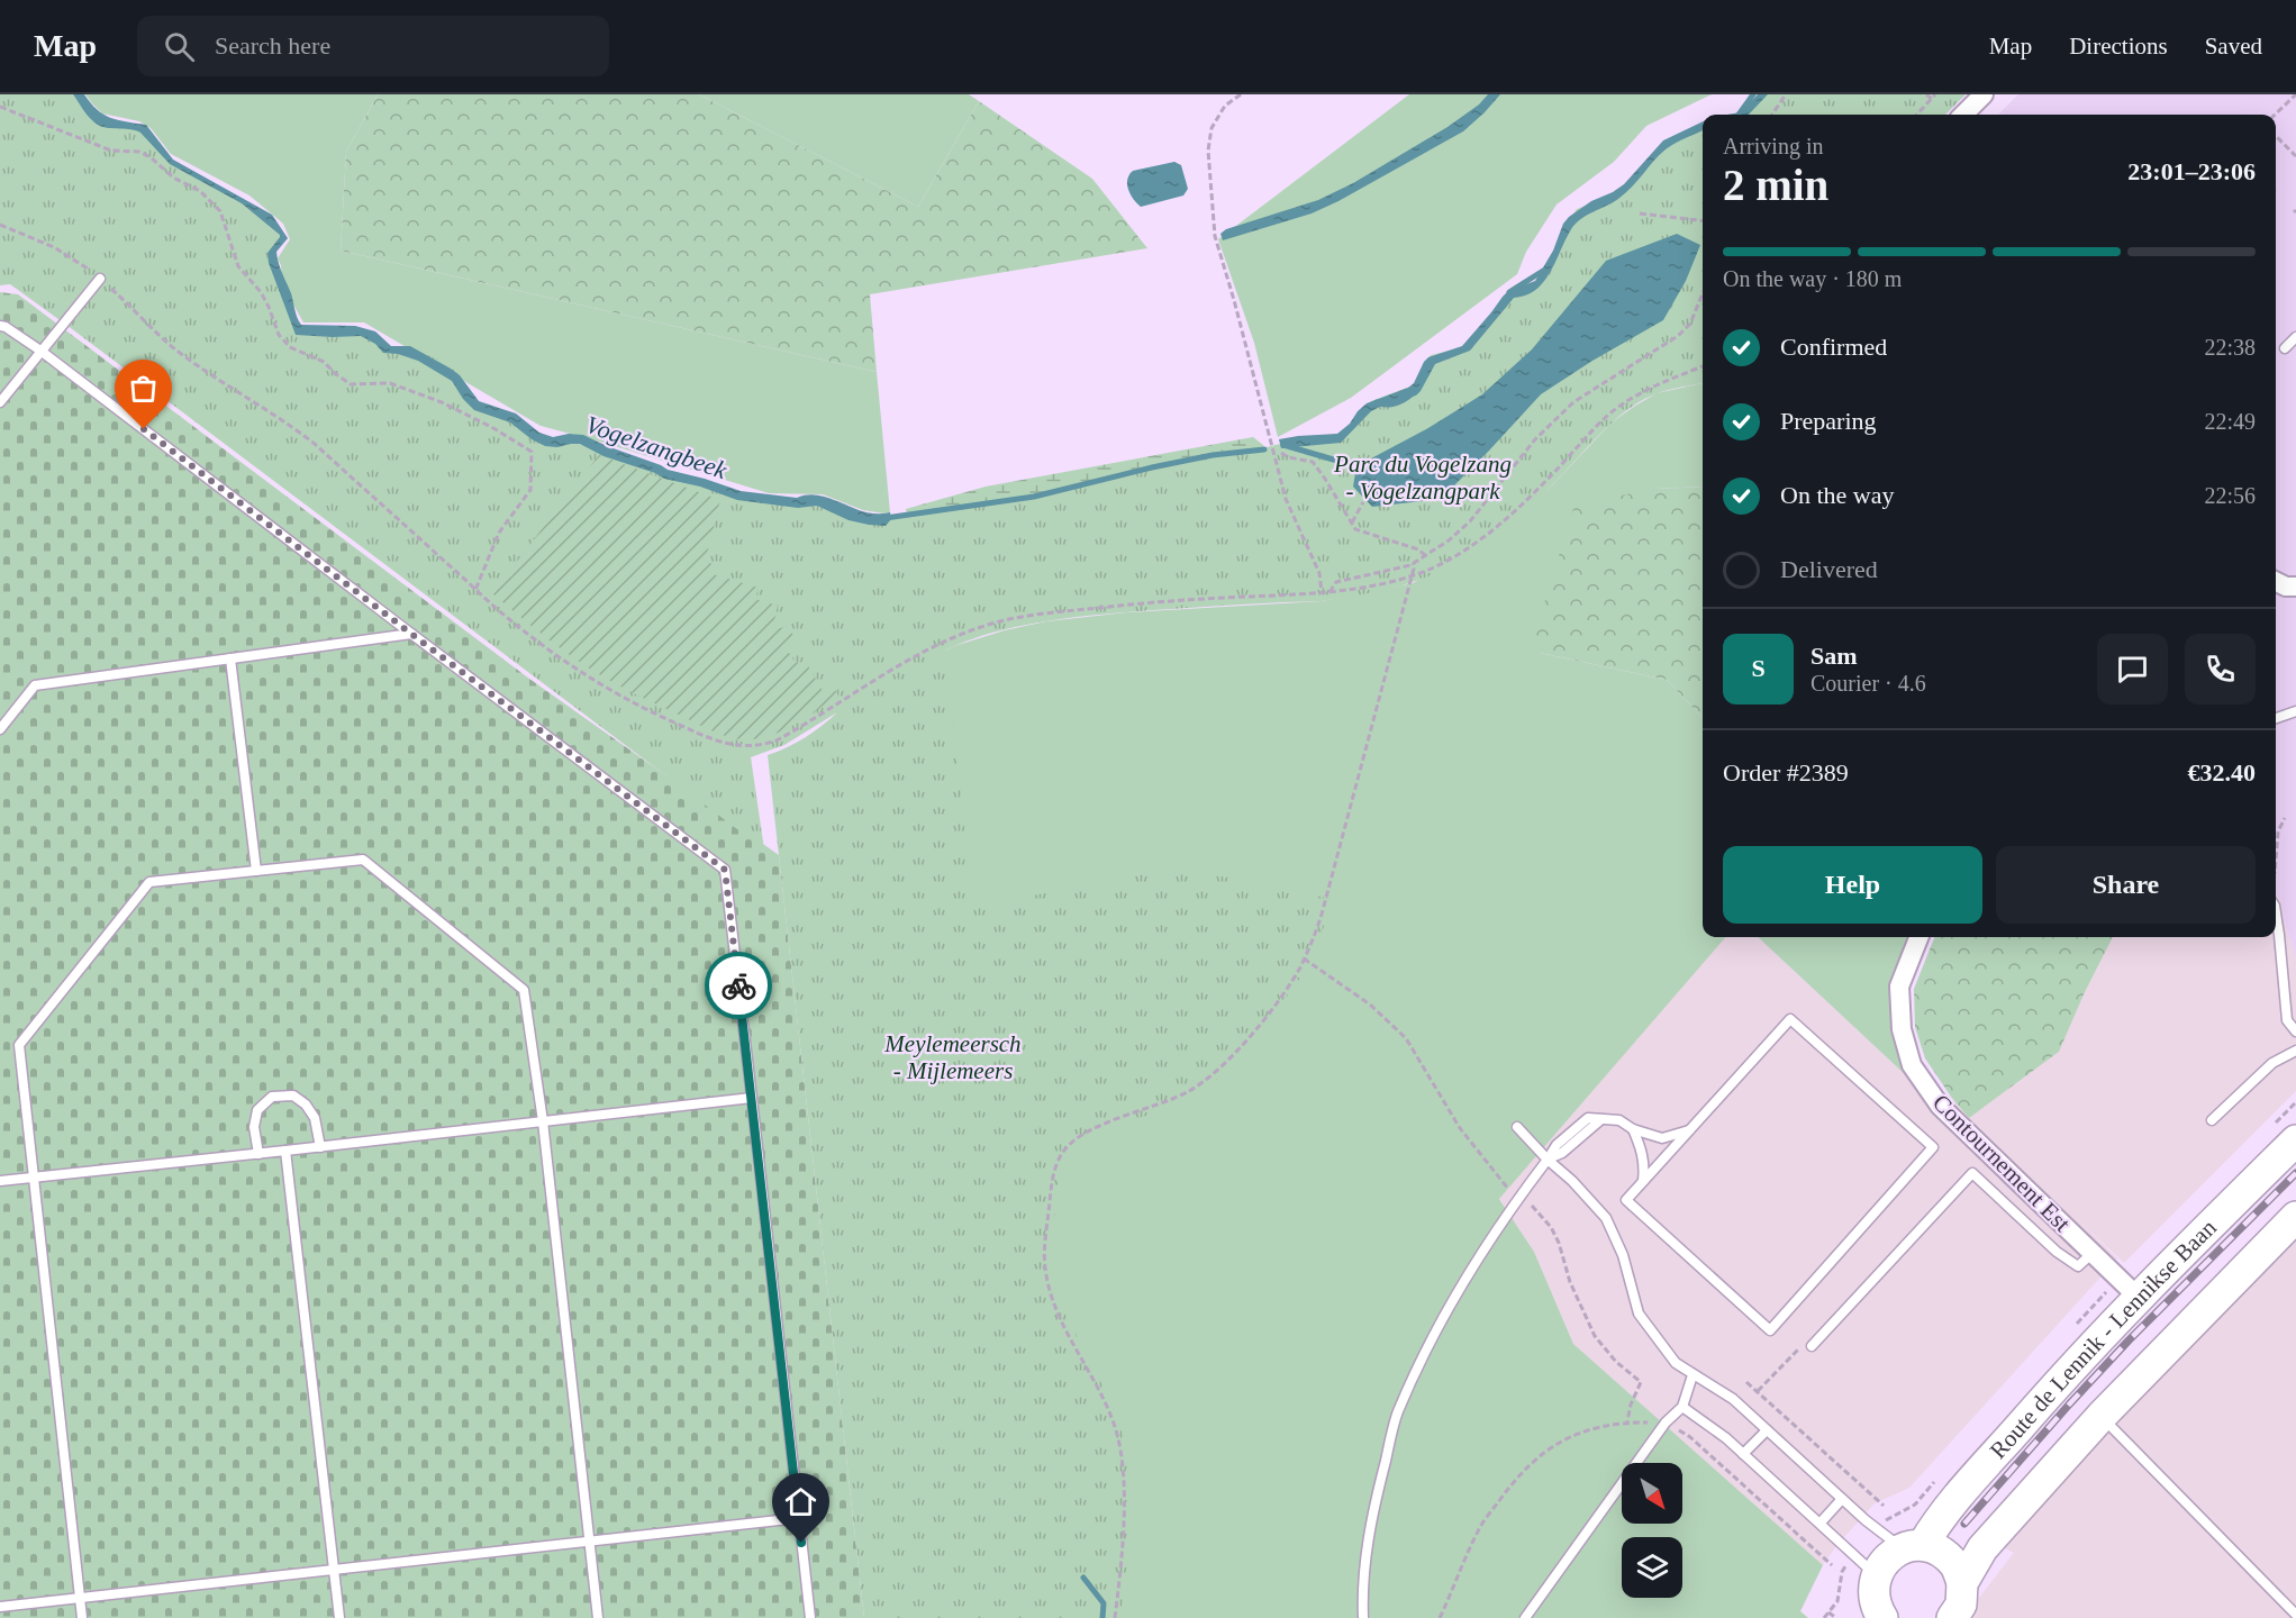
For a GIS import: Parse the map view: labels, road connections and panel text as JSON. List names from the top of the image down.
{
  "streets": {
    "main road": ["Route de Lennik - Lennikse Baan"],
    "street": ["Contournement Est"]
  },
  "crossings": [
    ["Contournement Est", "Route de Lennik - Lennikse Baan"]
  ],
  "water": ["Vogelzangbeek"],
  "parks": ["Parc du Vogelzang - Vogelzangpark", "Meylemeersch - Mijlemeers"],
  "north": "bottom right",
  "page": {
    "header": "Map",
    "search": "Search here",
    "nav": ["Map", "Directions", "Saved"],
    "heading": ["2 min", "Arriving in", "23:01–23:06"],
    "panel": [
      "Sam",
      "Courier · 4.6",
      "Order #2389",
      "€32.40"
    ],
    "bar": "On the way · 180 m",
    "list": [
      ["Confirmed", "22:38"],
      ["Preparing", "22:49"],
      ["On the way", "22:56"],
      "Delivered"
    ],
    "round": "S",
    "buttons": ["Help", "Share"]
  }
}
